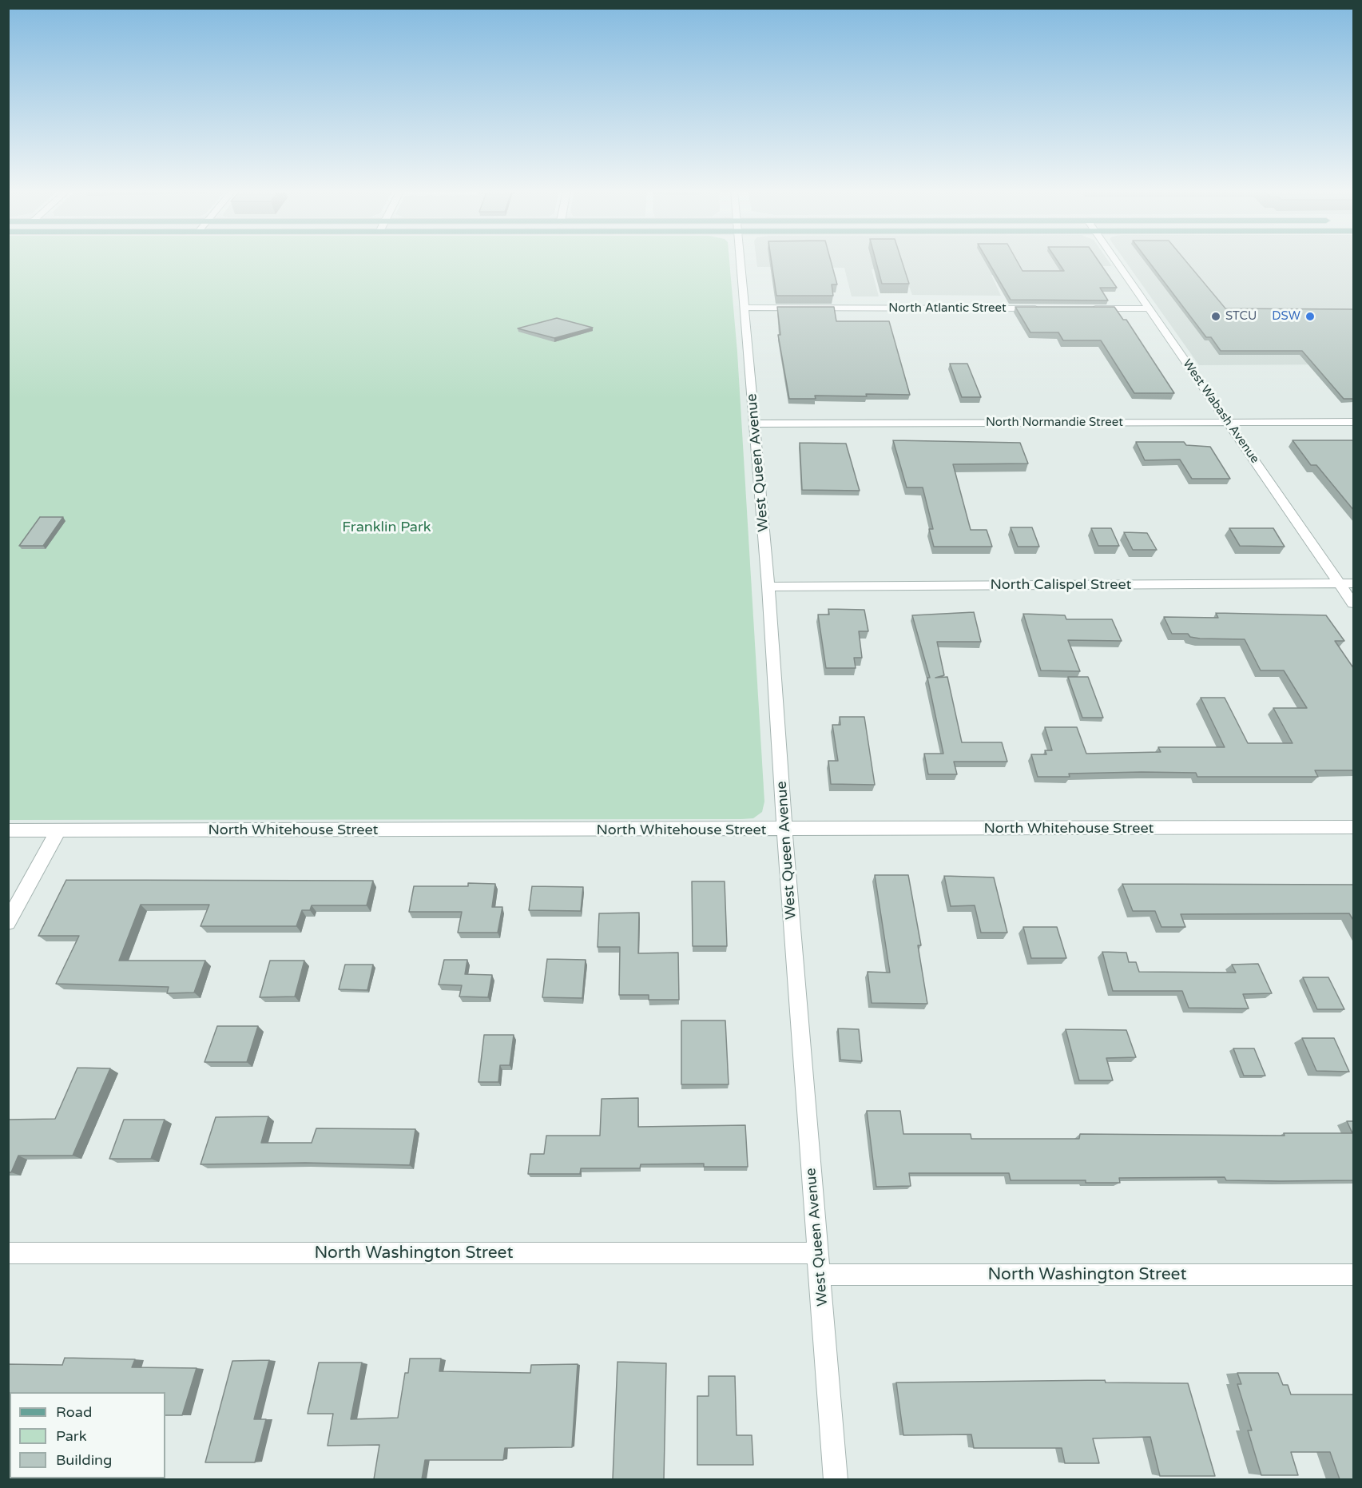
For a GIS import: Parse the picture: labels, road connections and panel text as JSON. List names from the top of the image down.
{
  "streets": {
    "street": [
      "North Atlantic Street",
      "West Wabash Avenue",
      "North Normandie Street",
      "West Queen Avenue",
      "North Calispel Street",
      "North Whitehouse Street",
      "North Washington Street"
    ]
  },
  "crossings": [
    ["North Atlantic Street", "West Queen Avenue"],
    ["West Wabash Avenue", "North Normandie Street"],
    ["West Wabash Avenue", "North Calispel Street"],
    ["North Normandie Street", "West Queen Avenue"],
    ["West Queen Avenue", "North Calispel Street"],
    ["West Queen Avenue", "North Whitehouse Street"],
    ["West Queen Avenue", "North Washington Street"]
  ],
  "parks": ["Franklin Park"],
  "places": ["STCU", "DSW"],
  "legend": ["Road", "Park", "Building"]
}
